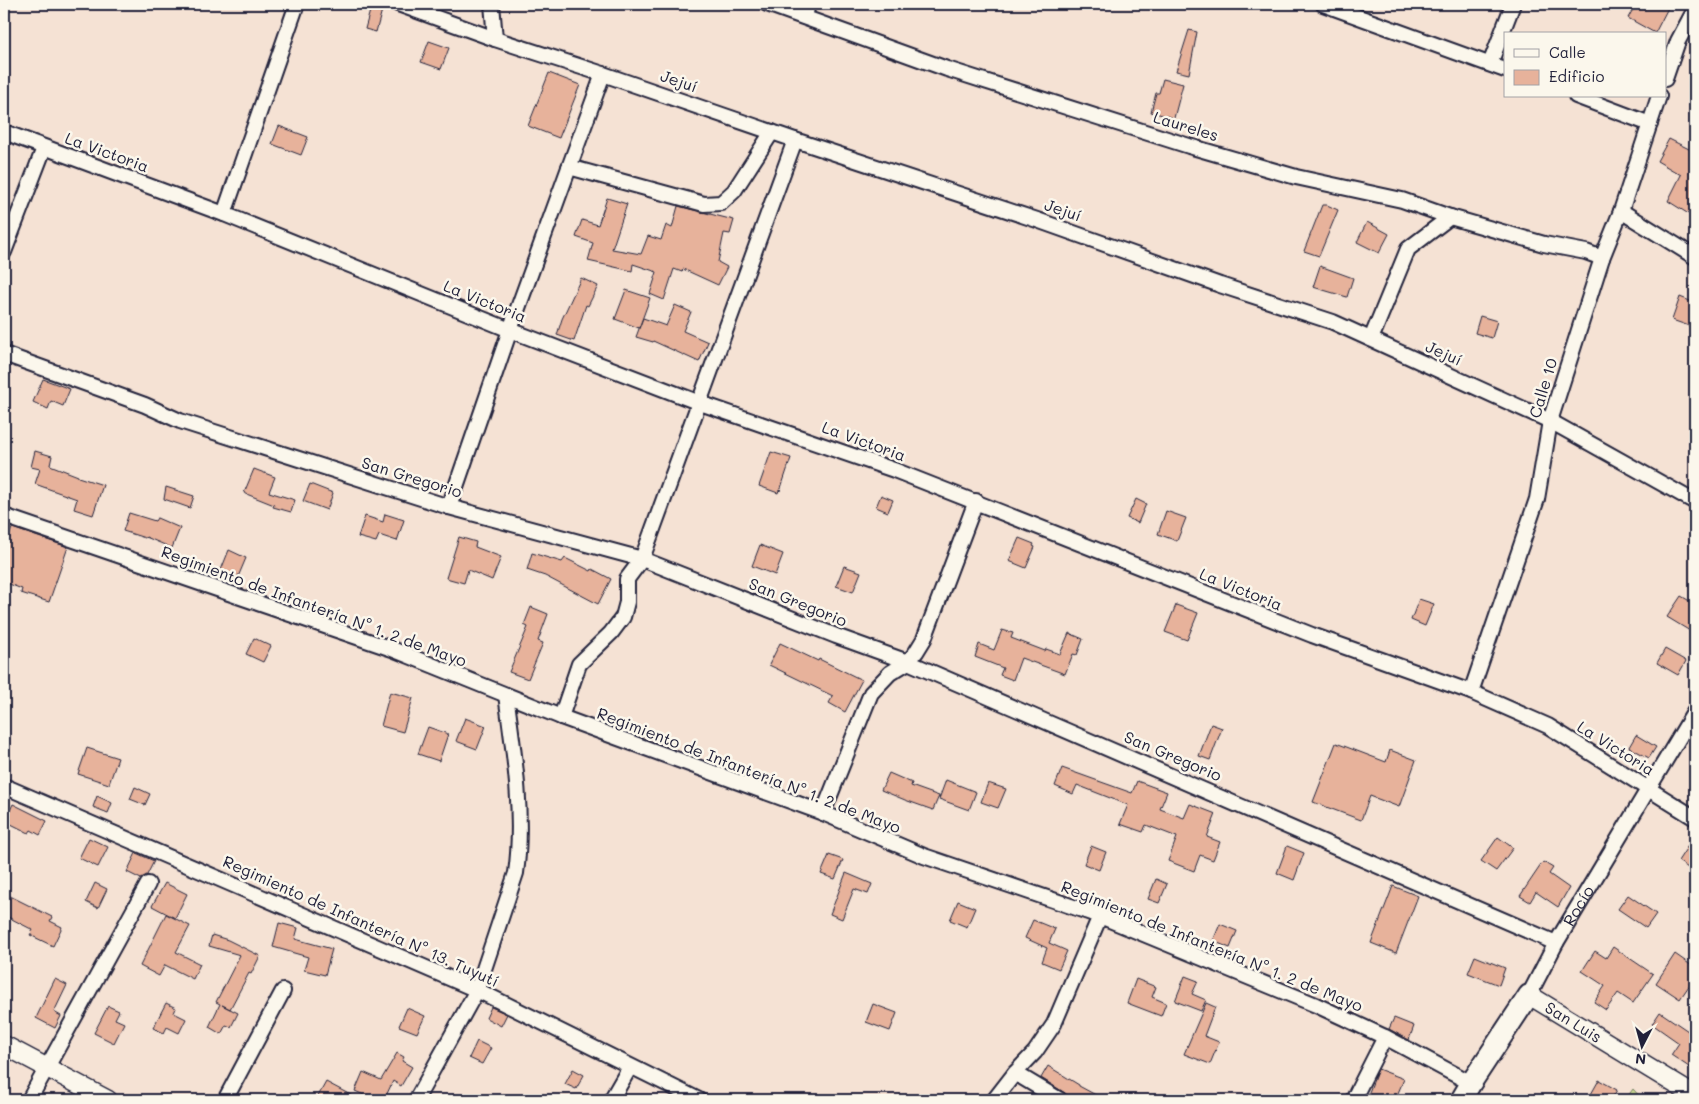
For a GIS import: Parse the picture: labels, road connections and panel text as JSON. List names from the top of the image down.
{
  "streets": {
    "main road": ["Rocío"],
    "street": [
      "Jejuí",
      "Laureles",
      "La Victoria",
      "Calle 10",
      "San Gregorio",
      "Regimiento de Infantería N° 1. 2 de Mayo",
      "Regimiento de Infantería N° 13. Tuyutí",
      "San Luis"
    ]
  },
  "crossings": [
    ["Jejuí", "Calle 10"],
    ["Laureles", "Calle 10"],
    ["La Victoria", "Calle 10"],
    ["La Victoria", "Rocío"],
    ["San Gregorio", "Rocío"],
    ["Regimiento de Infantería N° 1. 2 de Mayo", "Rocío"],
    ["Rocío", "San Luis"]
  ],
  "legend": ["Calle", "Edificio"],
  "north": "bottom"
}
